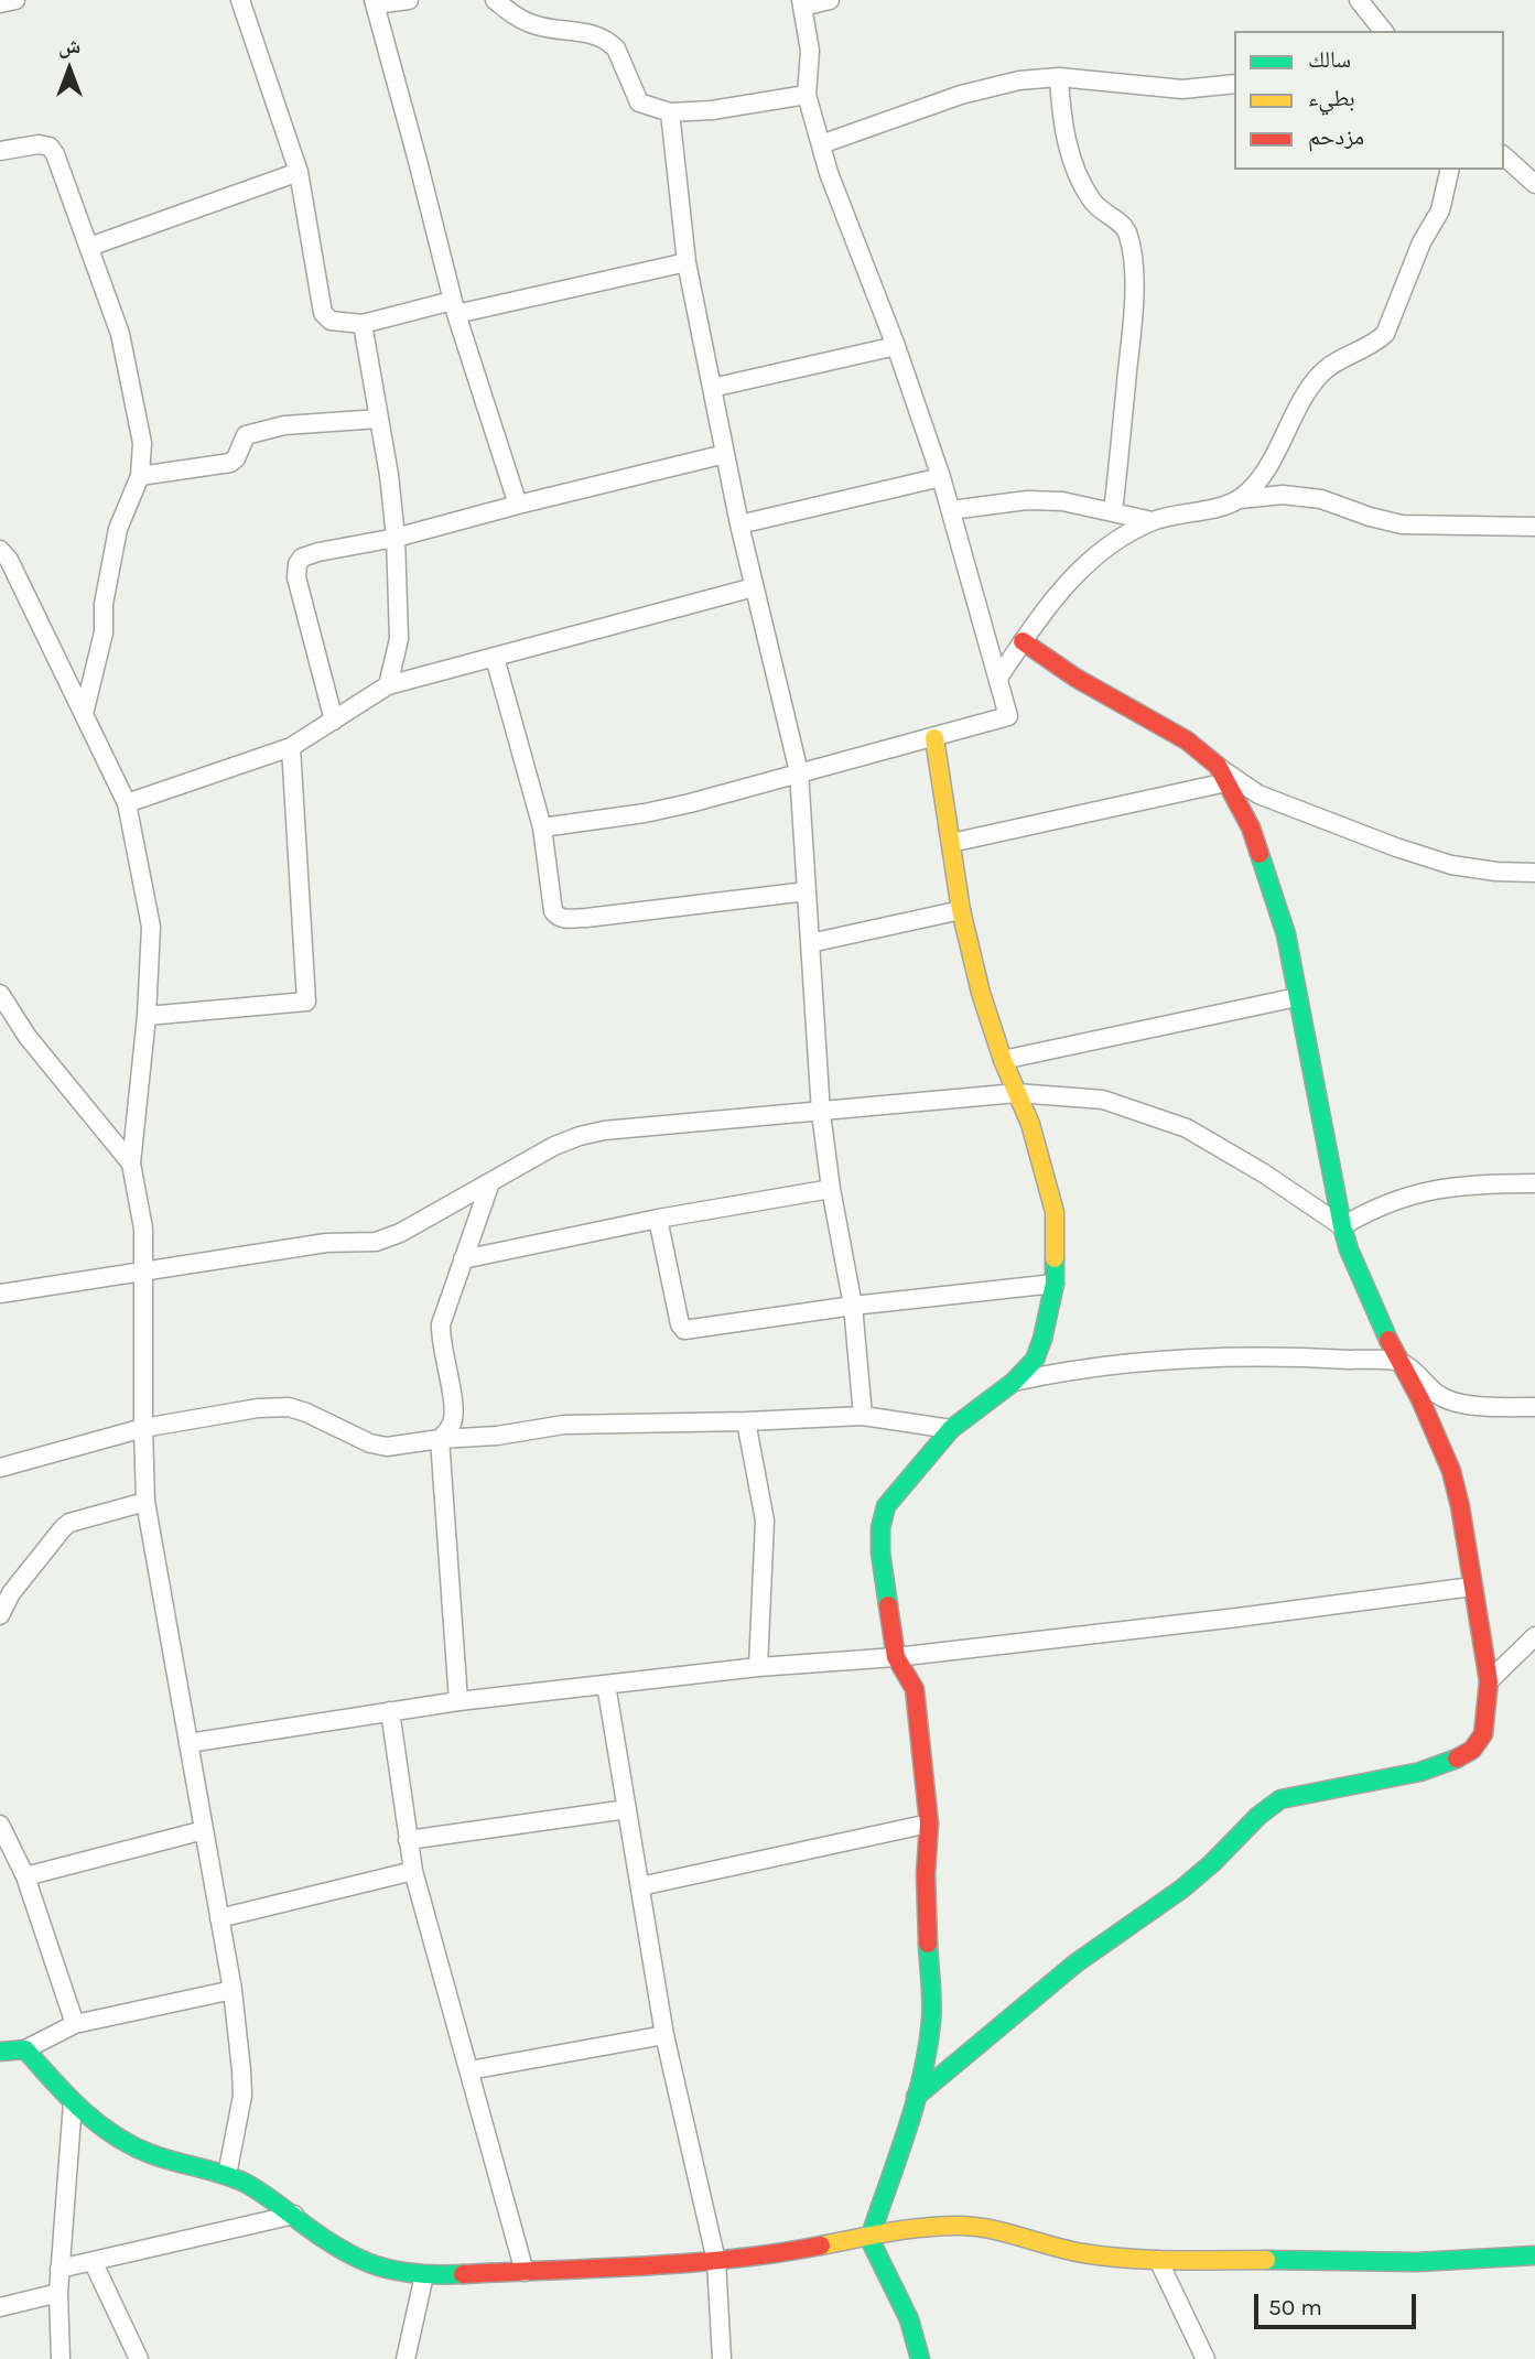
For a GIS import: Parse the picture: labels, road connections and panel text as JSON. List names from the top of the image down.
{
  "legend": ["سالك", "بطيء", "مزدحم"],
  "scale_bar": "50 m",
  "north": "top"
}
